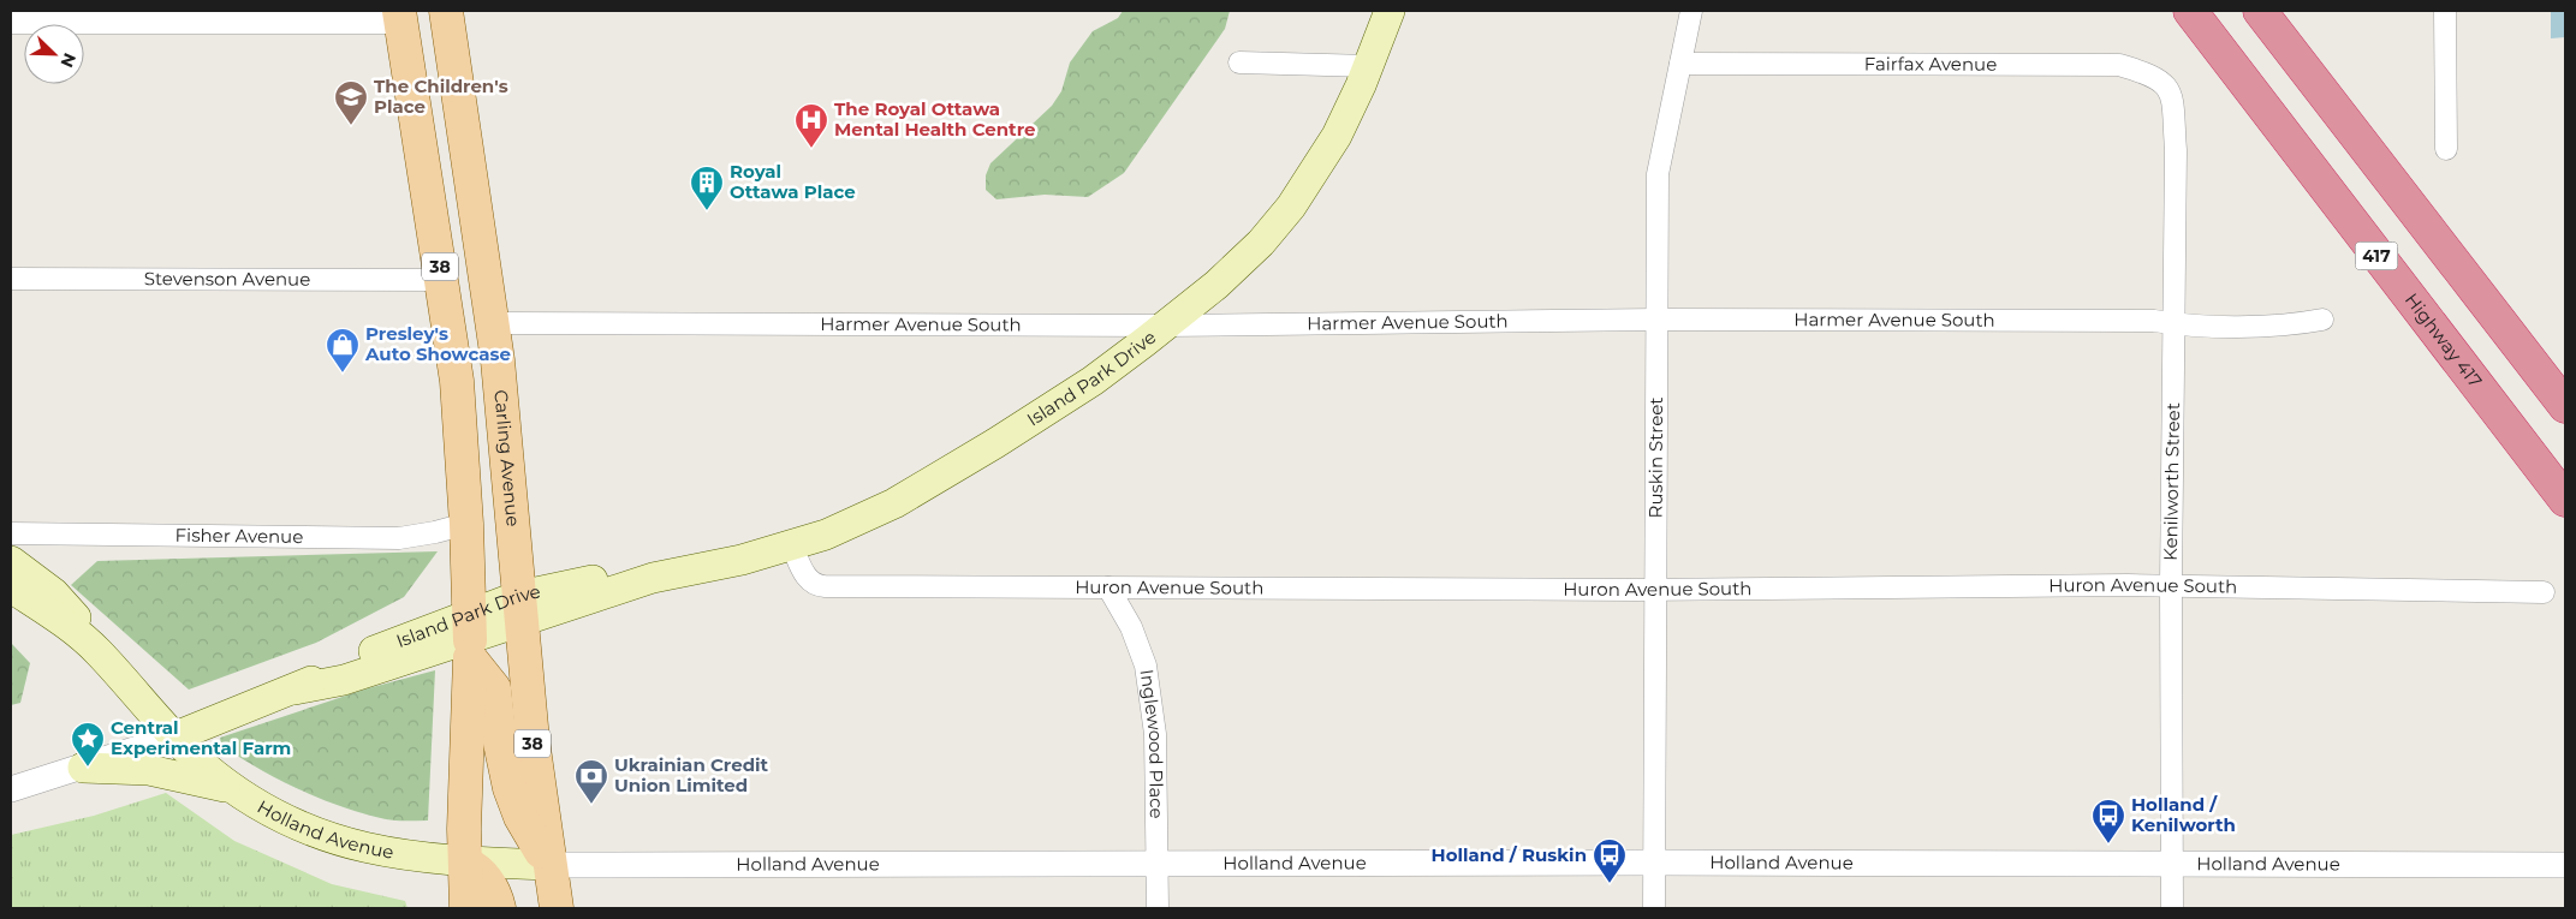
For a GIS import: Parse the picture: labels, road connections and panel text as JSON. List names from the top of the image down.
{
  "streets": {
    "highway": ["417", "Highway 417"],
    "main road": [
      "38",
      "Island Park Drive",
      "Carling Avenue",
      "Holland Avenue"
    ],
    "street": [
      "Fairfax Avenue",
      "Stevenson Avenue",
      "Harmer Avenue South",
      "Ruskin Street",
      "Kenilworth Street",
      "Fisher Avenue",
      "Huron Avenue South",
      "Inglewood Place"
    ]
  },
  "crossings": [
    ["Fairfax Avenue", "Ruskin Street"],
    ["Fairfax Avenue", "Kenilworth Street"],
    ["38", "Stevenson Avenue"],
    ["38", "Island Park Drive"],
    ["38", "Fisher Avenue"],
    ["38", "Holland Avenue"],
    ["Harmer Avenue South", "Island Park Drive"],
    ["Harmer Avenue South", "Ruskin Street"],
    ["Harmer Avenue South", "Carling Avenue"],
    ["Harmer Avenue South", "Kenilworth Street"],
    ["Island Park Drive", "Carling Avenue"],
    ["Island Park Drive", "Huron Avenue South"],
    ["Island Park Drive", "Holland Avenue"],
    ["Ruskin Street", "Huron Avenue South"],
    ["Ruskin Street", "Holland Avenue"],
    ["Carling Avenue", "Holland Avenue"],
    ["Kenilworth Street", "Huron Avenue South"],
    ["Kenilworth Street", "Holland Avenue"],
    ["Huron Avenue South", "Inglewood Place"],
    ["Inglewood Place", "Holland Avenue"]
  ],
  "places": {
    "school or university": ["The Children's Place"],
    "hospital": ["The Royal Ottawa Mental Health Centre"],
    "building": ["Royal Ottawa Place"],
    "shop": ["Presley's Auto Showcase"],
    "place": ["Central Experimental Farm"],
    "bank": ["Ukrainian Credit Union Limited"],
    "bus stop": ["Holland / Kenilworth", "Holland / Ruskin"]
  },
  "north": "bottom right"
}
